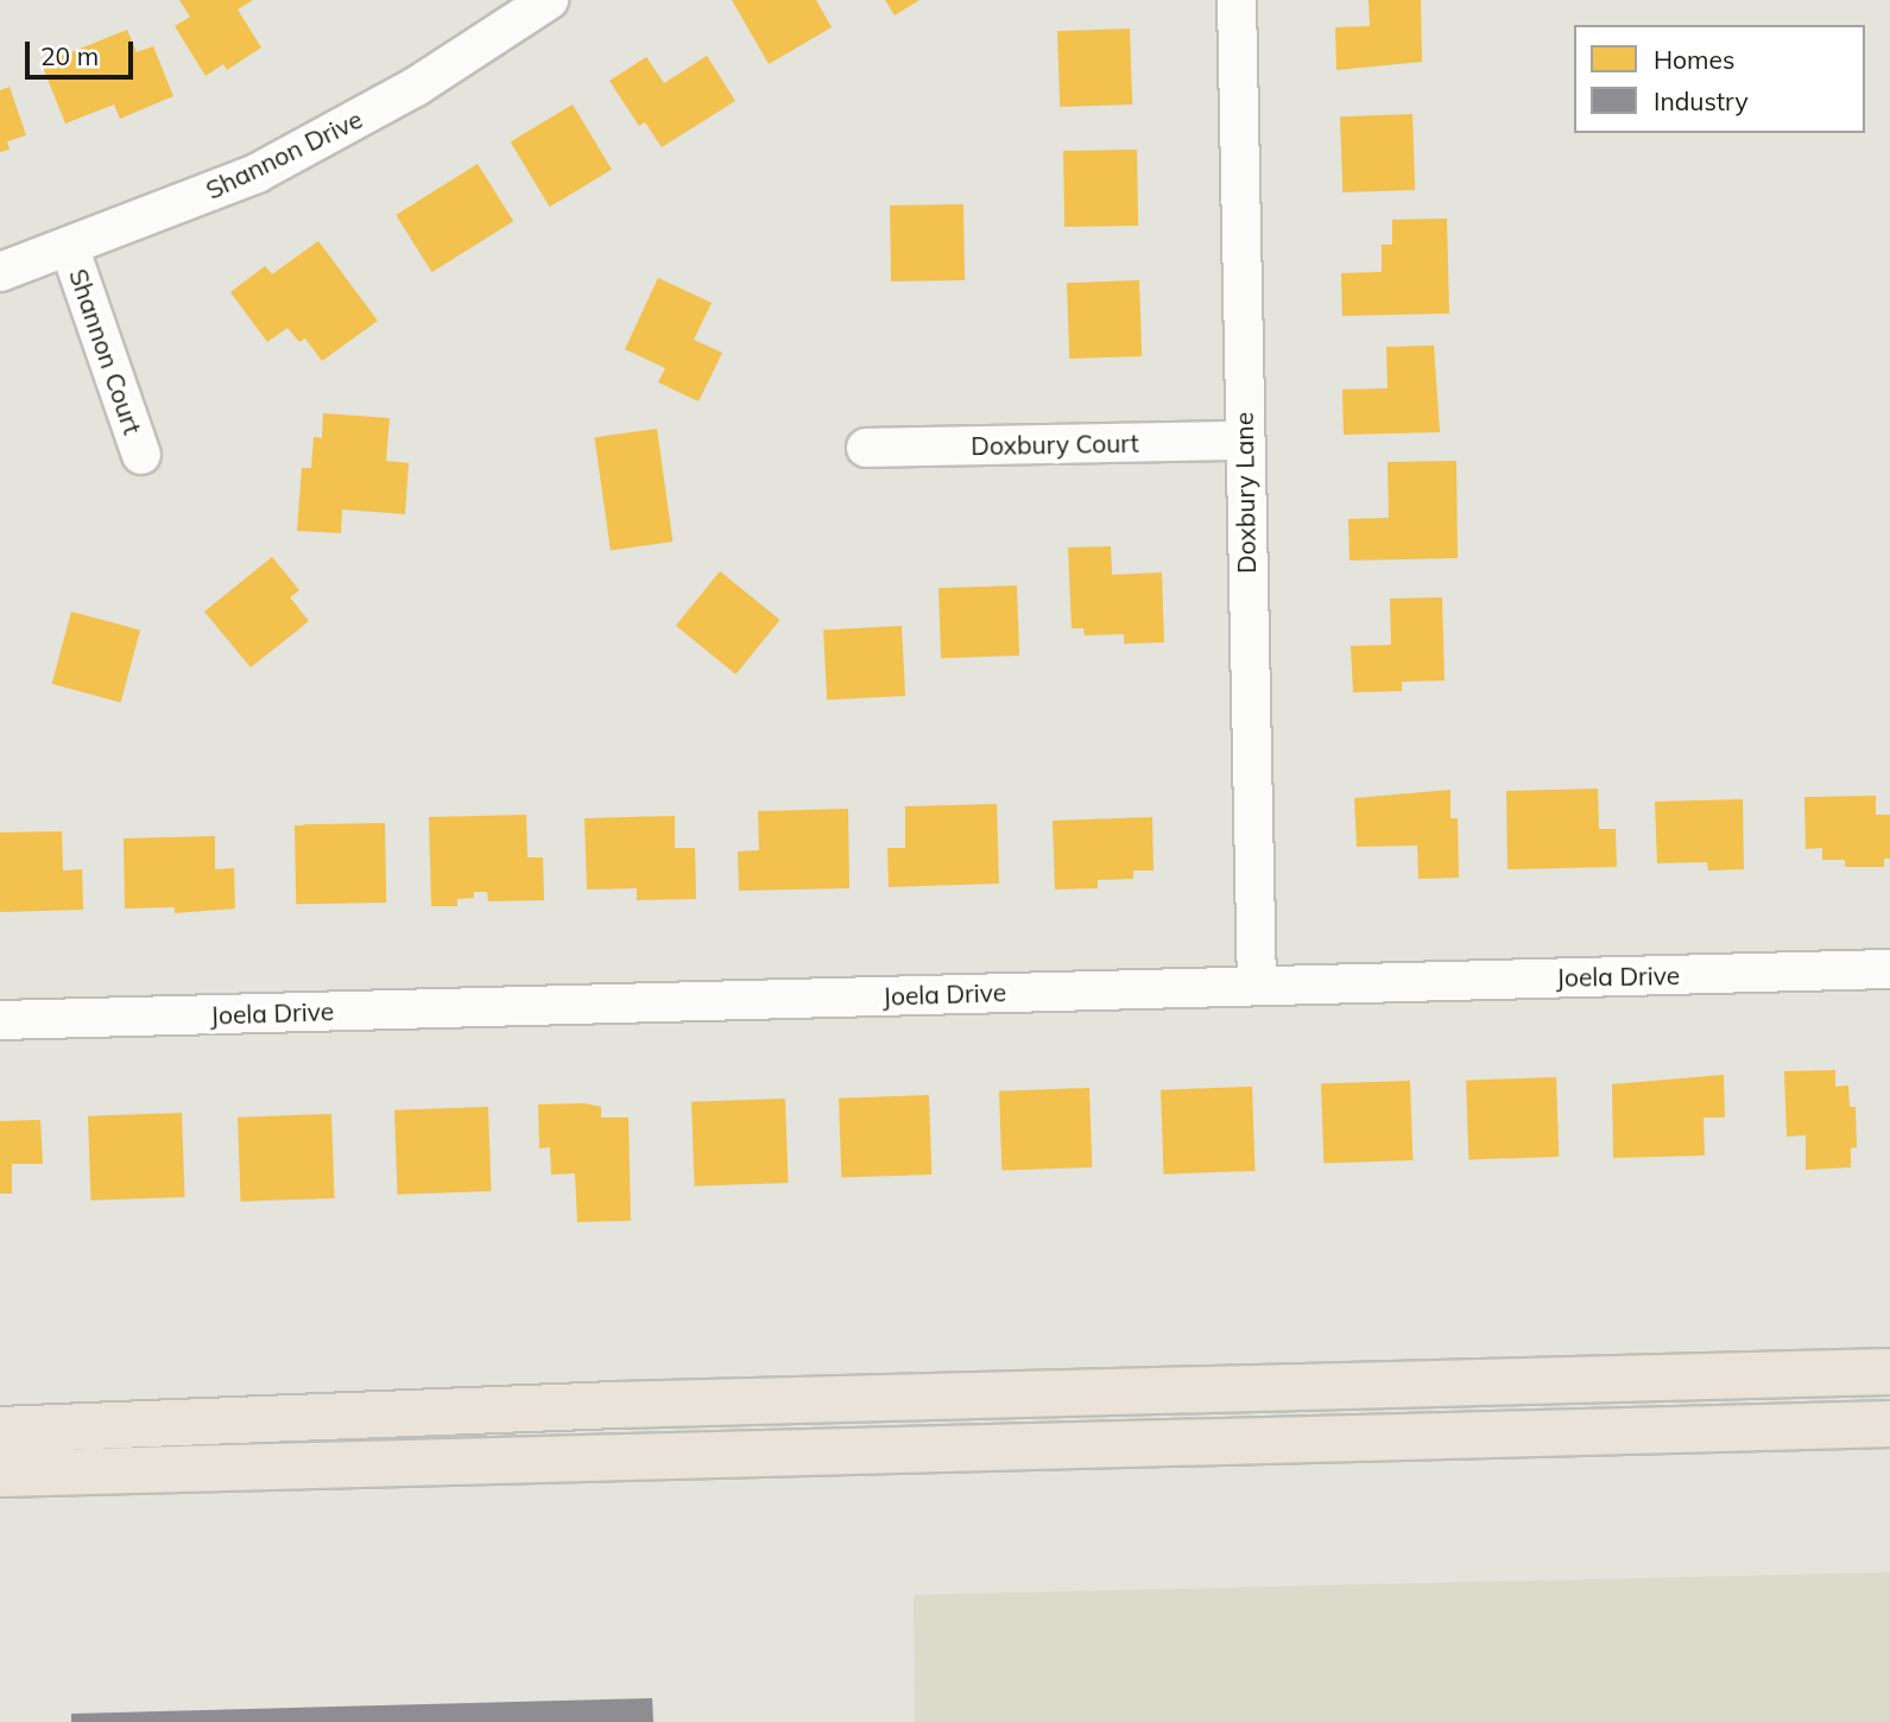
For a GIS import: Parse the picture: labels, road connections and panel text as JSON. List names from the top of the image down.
{
  "streets": {
    "street": [
      "Shannon Drive",
      "Shannon Court",
      "Doxbury Court",
      "Doxbury Lane",
      "Joela Drive"
    ]
  },
  "crossings": [
    ["Shannon Drive", "Shannon Court"],
    ["Doxbury Court", "Doxbury Lane"],
    ["Doxbury Lane", "Joela Drive"]
  ],
  "legend": ["Homes", "Industry"],
  "scale_bar": "20 m"
}
